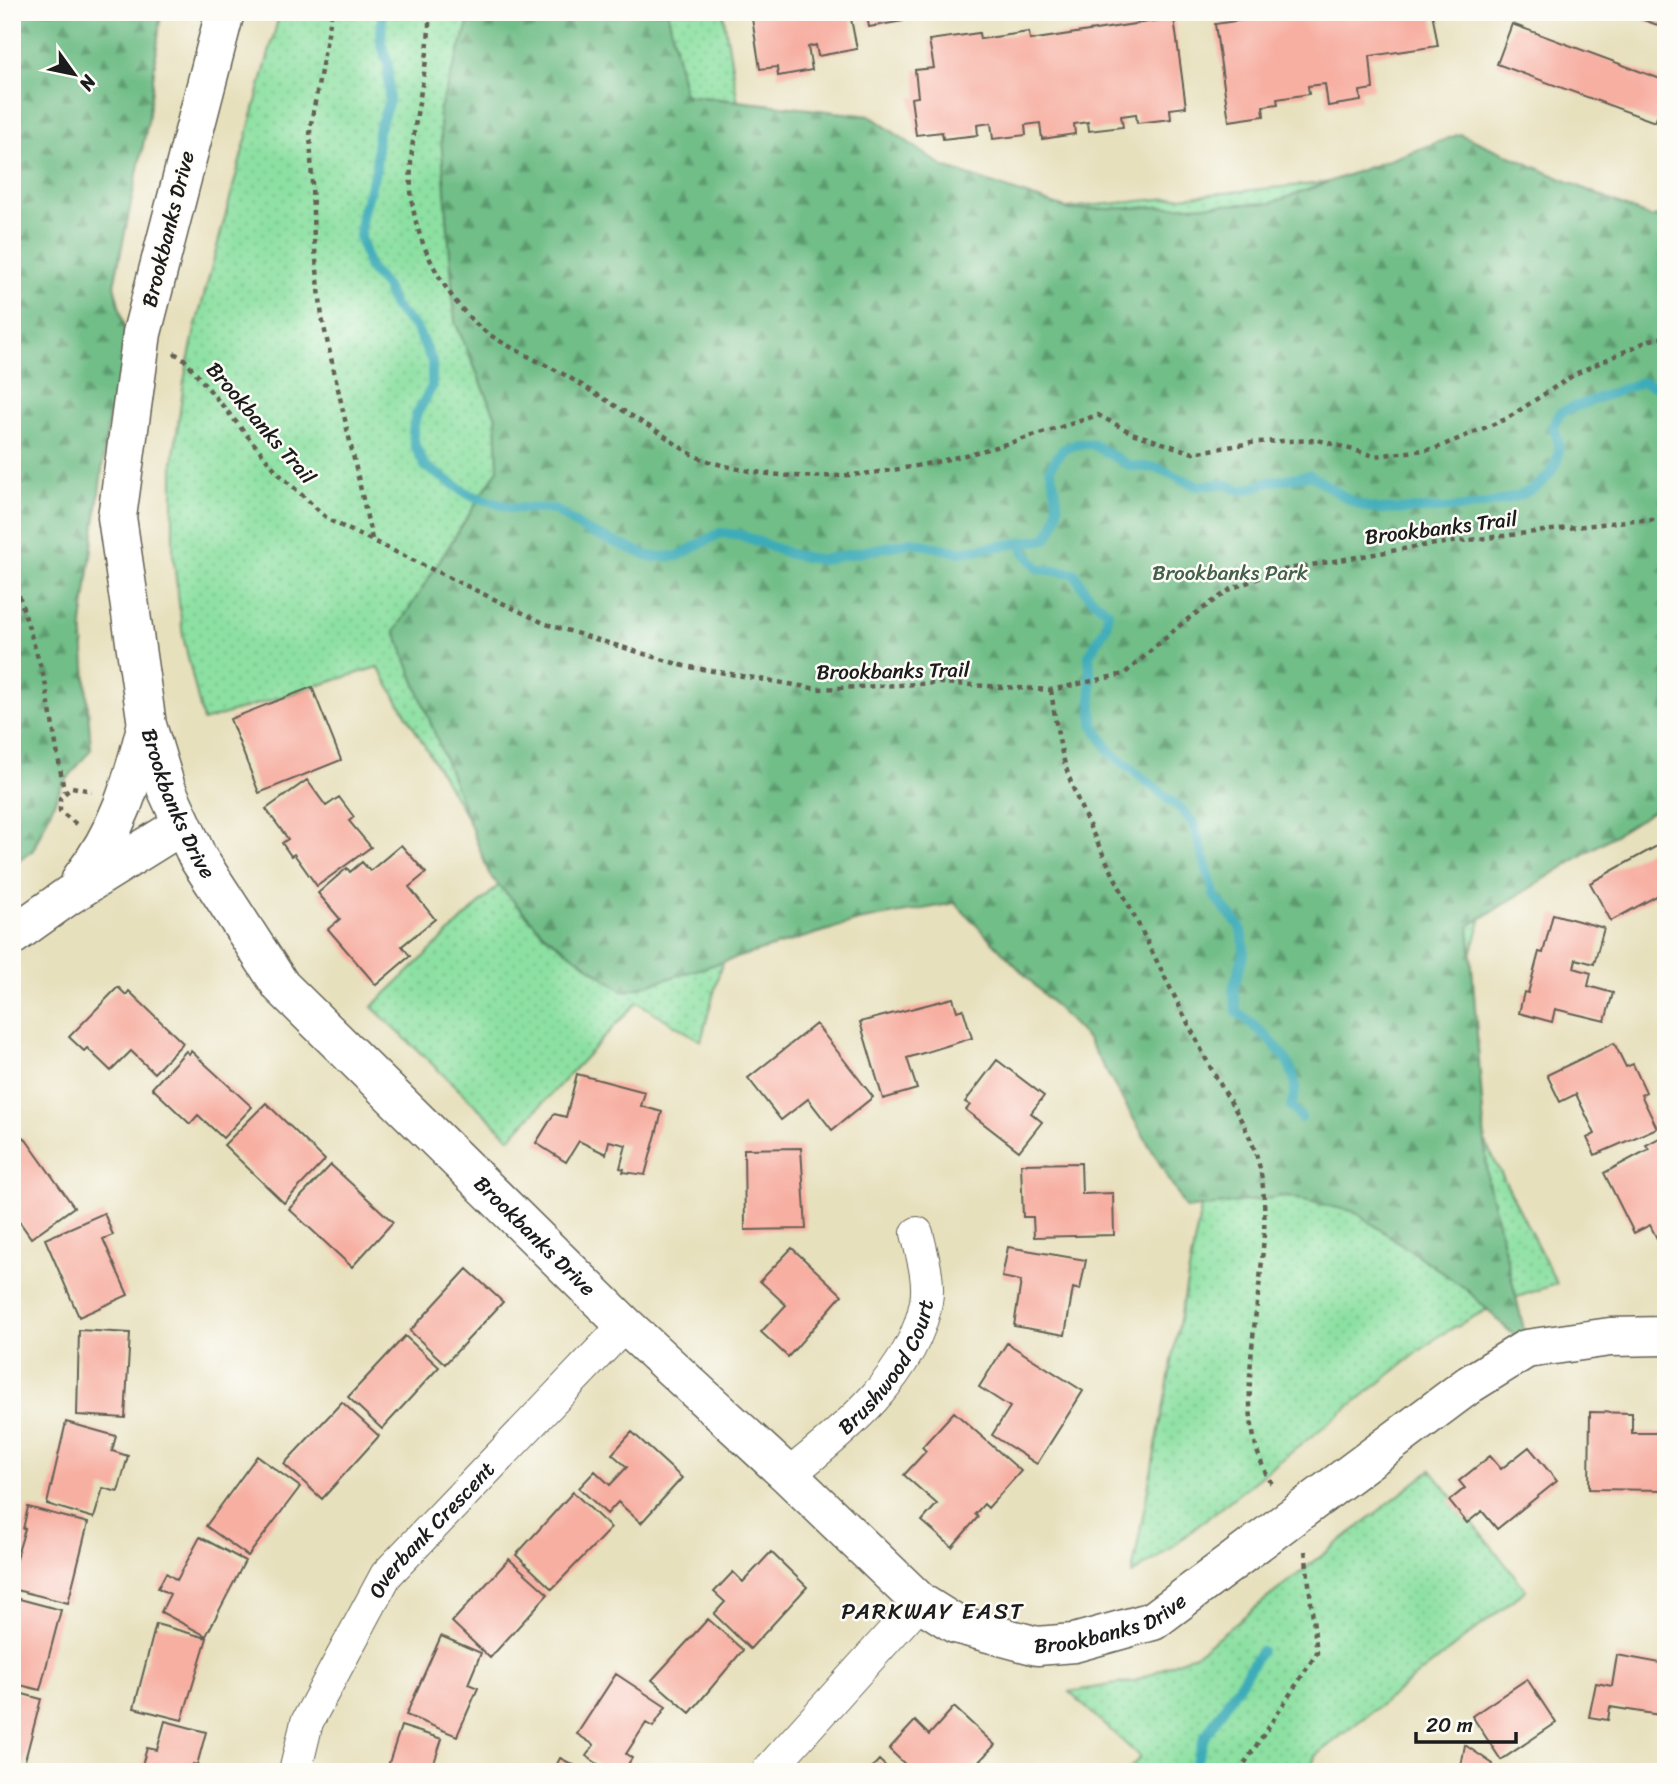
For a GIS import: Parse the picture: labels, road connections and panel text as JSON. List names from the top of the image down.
{
  "streets": {
    "street": ["Brookbanks Drive", "Brushwood Court", "Overbank Crescent"],
    "path": ["Brookbanks Trail"]
  },
  "crossings": [
    ["Brookbanks Drive", "Brookbanks Trail"],
    ["Brookbanks Drive", "Brushwood Court"],
    ["Brookbanks Drive", "Overbank Crescent"]
  ],
  "districts": ["PARKWAY EAST"],
  "parks": ["Brookbanks Park"],
  "scale_bar": "20 m",
  "north": "bottom right"
}
